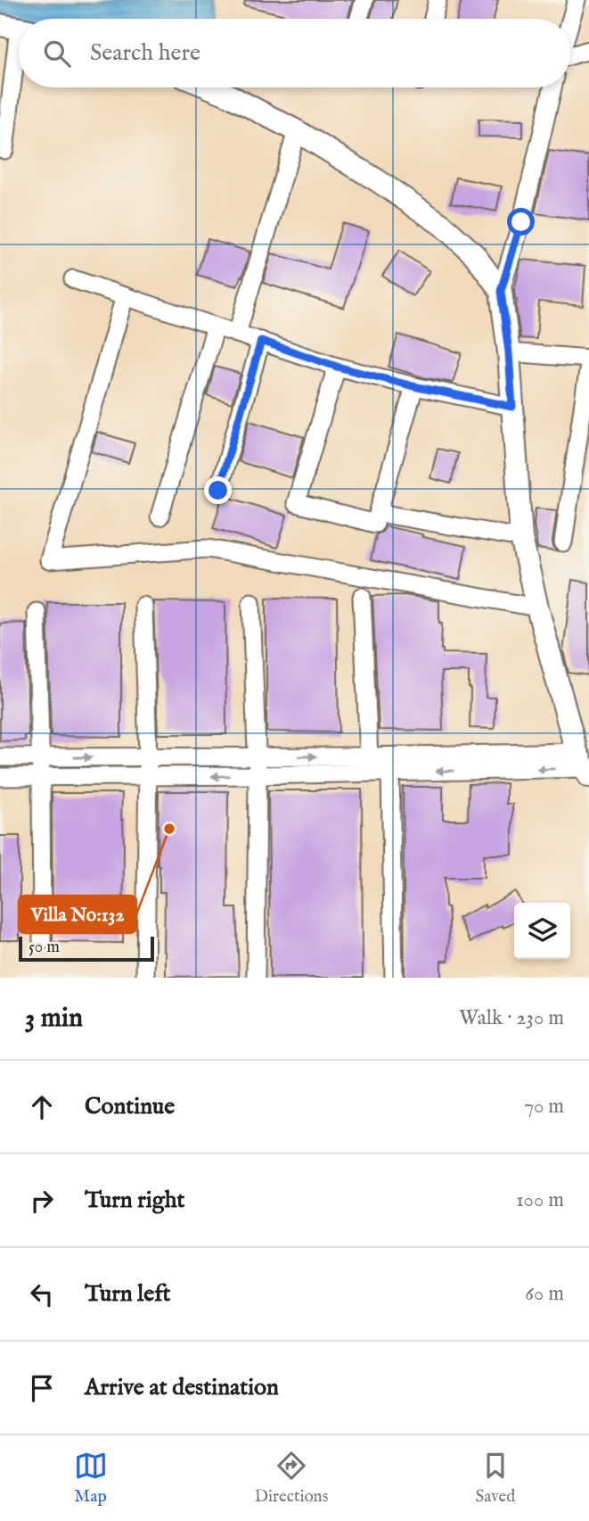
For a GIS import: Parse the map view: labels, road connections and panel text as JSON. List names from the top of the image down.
{
  "places": ["Villa No:132"],
  "scale_bar": "50 m",
  "page": {
    "search": "Search here",
    "scale": "50 m",
    "heading": ["3 min", "Walk · 230 m"],
    "list": [
      ["Continue", "70 m"],
      ["Turn right", "100 m"],
      ["Turn left", "60 m"],
      "Arrive at destination"
    ],
    "nav": ["Map", "Directions", "Saved"]
  }
}
